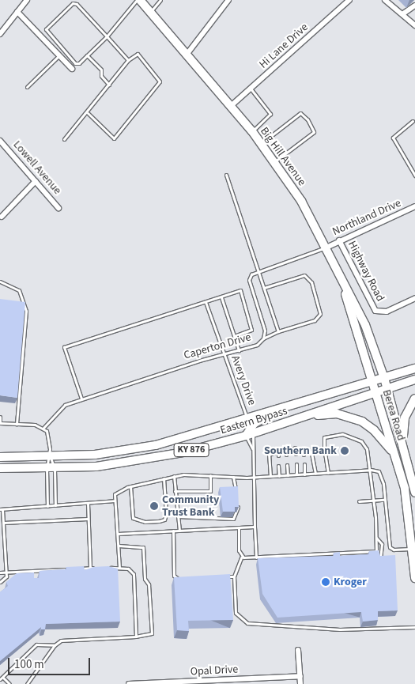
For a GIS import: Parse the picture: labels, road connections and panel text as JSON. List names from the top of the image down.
{
  "streets": {
    "main road": [
      "Big Hill Avenue",
      "Berea Road",
      "Eastern Bypass",
      "KY 876"
    ],
    "street": [
      "Hi Lane Drive",
      "Lowell Avenue",
      "Northland Drive",
      "Highway Road",
      "Opal Drive"
    ],
    "lane": ["Caperton Drive", "Avery Drive"]
  },
  "crossings": [
    ["Hi Lane Drive", "Big Hill Avenue"],
    ["Big Hill Avenue", "Northland Drive"],
    ["Big Hill Avenue", "Berea Road"],
    ["Big Hill Avenue", "Eastern Bypass"],
    ["Northland Drive", "Highway Road"],
    ["Caperton Drive", "Avery Drive"],
    ["Avery Drive", "Eastern Bypass"],
    ["Berea Road", "Eastern Bypass"]
  ],
  "places": ["Southern Bank", "Community Trust Bank", "Kroger"],
  "scale_bar": "100 m"
}
